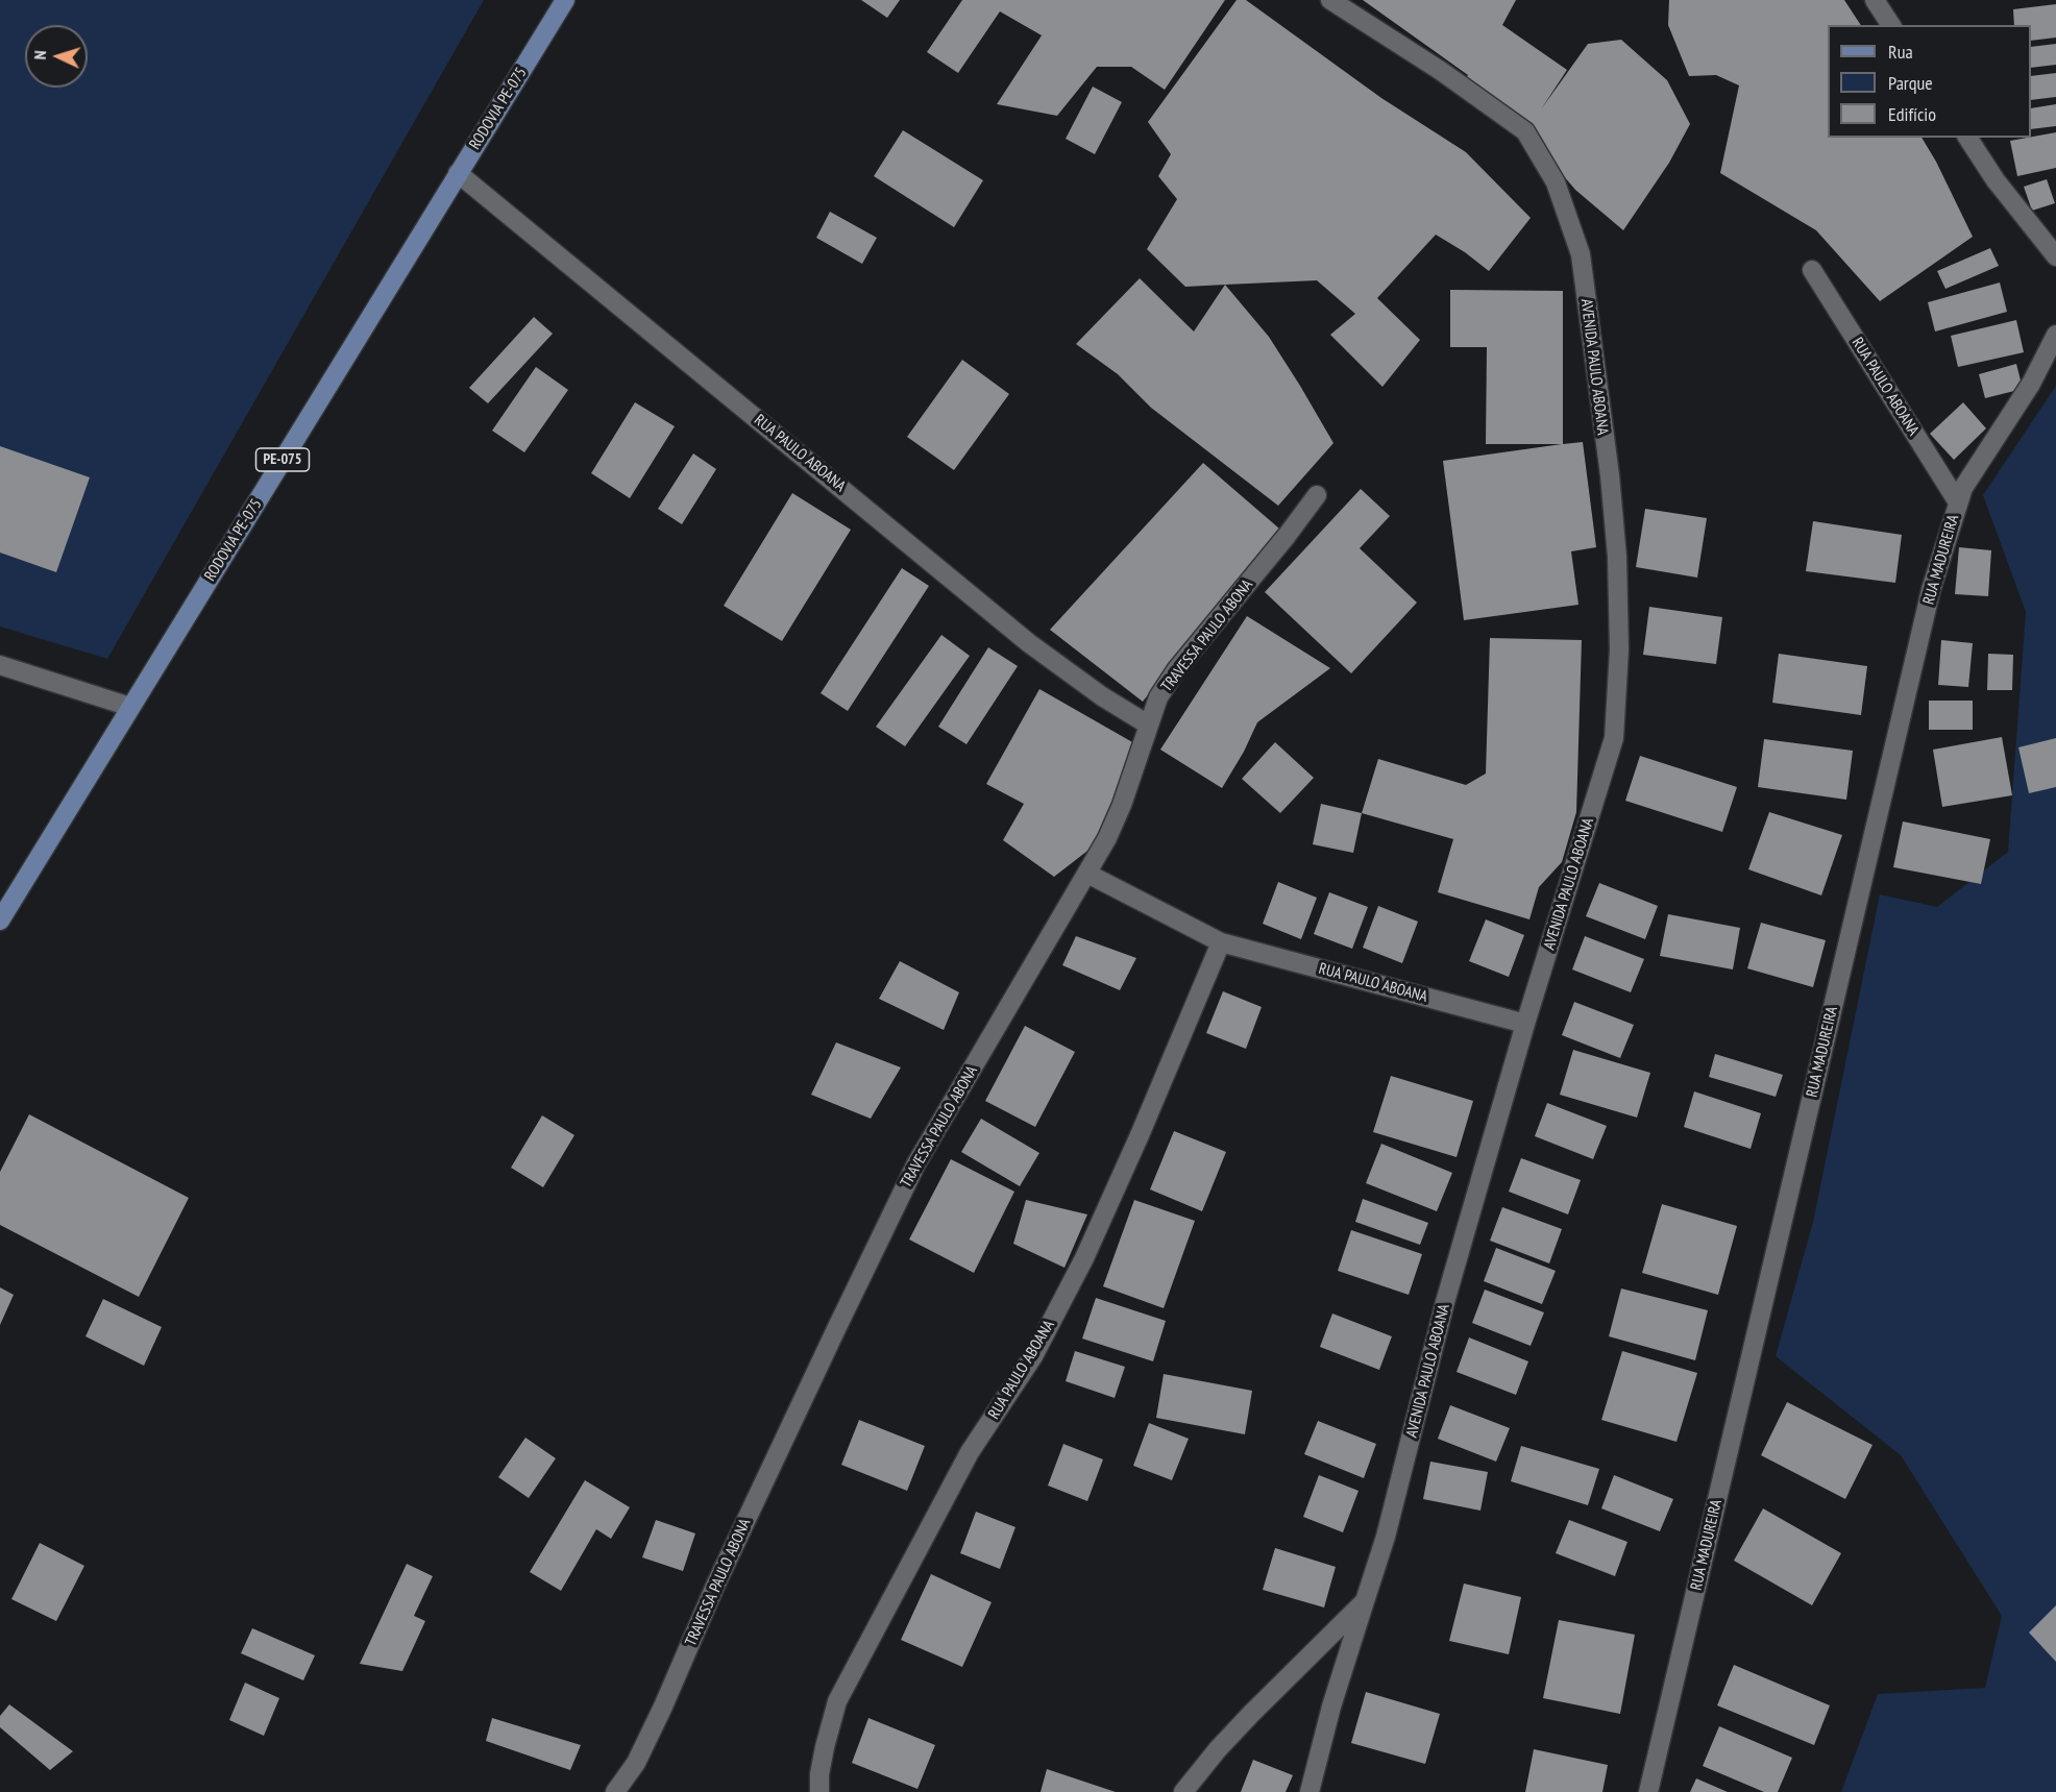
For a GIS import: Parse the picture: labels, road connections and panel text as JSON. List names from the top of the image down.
{
  "streets": {
    "main road": ["RODOVIA PE-075", "PE-075"],
    "street": [
      "AVENIDA PAULO ABOANA",
      "RUA PAULO ABOANA",
      "RUA MADUREIRA",
      "TRAVESSA PAULO ABONA"
    ]
  },
  "crossings": [
    ["RODOVIA PE-075", "RUA PAULO ABOANA"],
    ["AVENIDA PAULO ABOANA", "RUA PAULO ABOANA"],
    ["RUA PAULO ABOANA", "RUA MADUREIRA"],
    ["RUA PAULO ABOANA", "TRAVESSA PAULO ABONA"]
  ],
  "legend": ["Rua", "Parque", "Edifício"],
  "north": "left"
}
